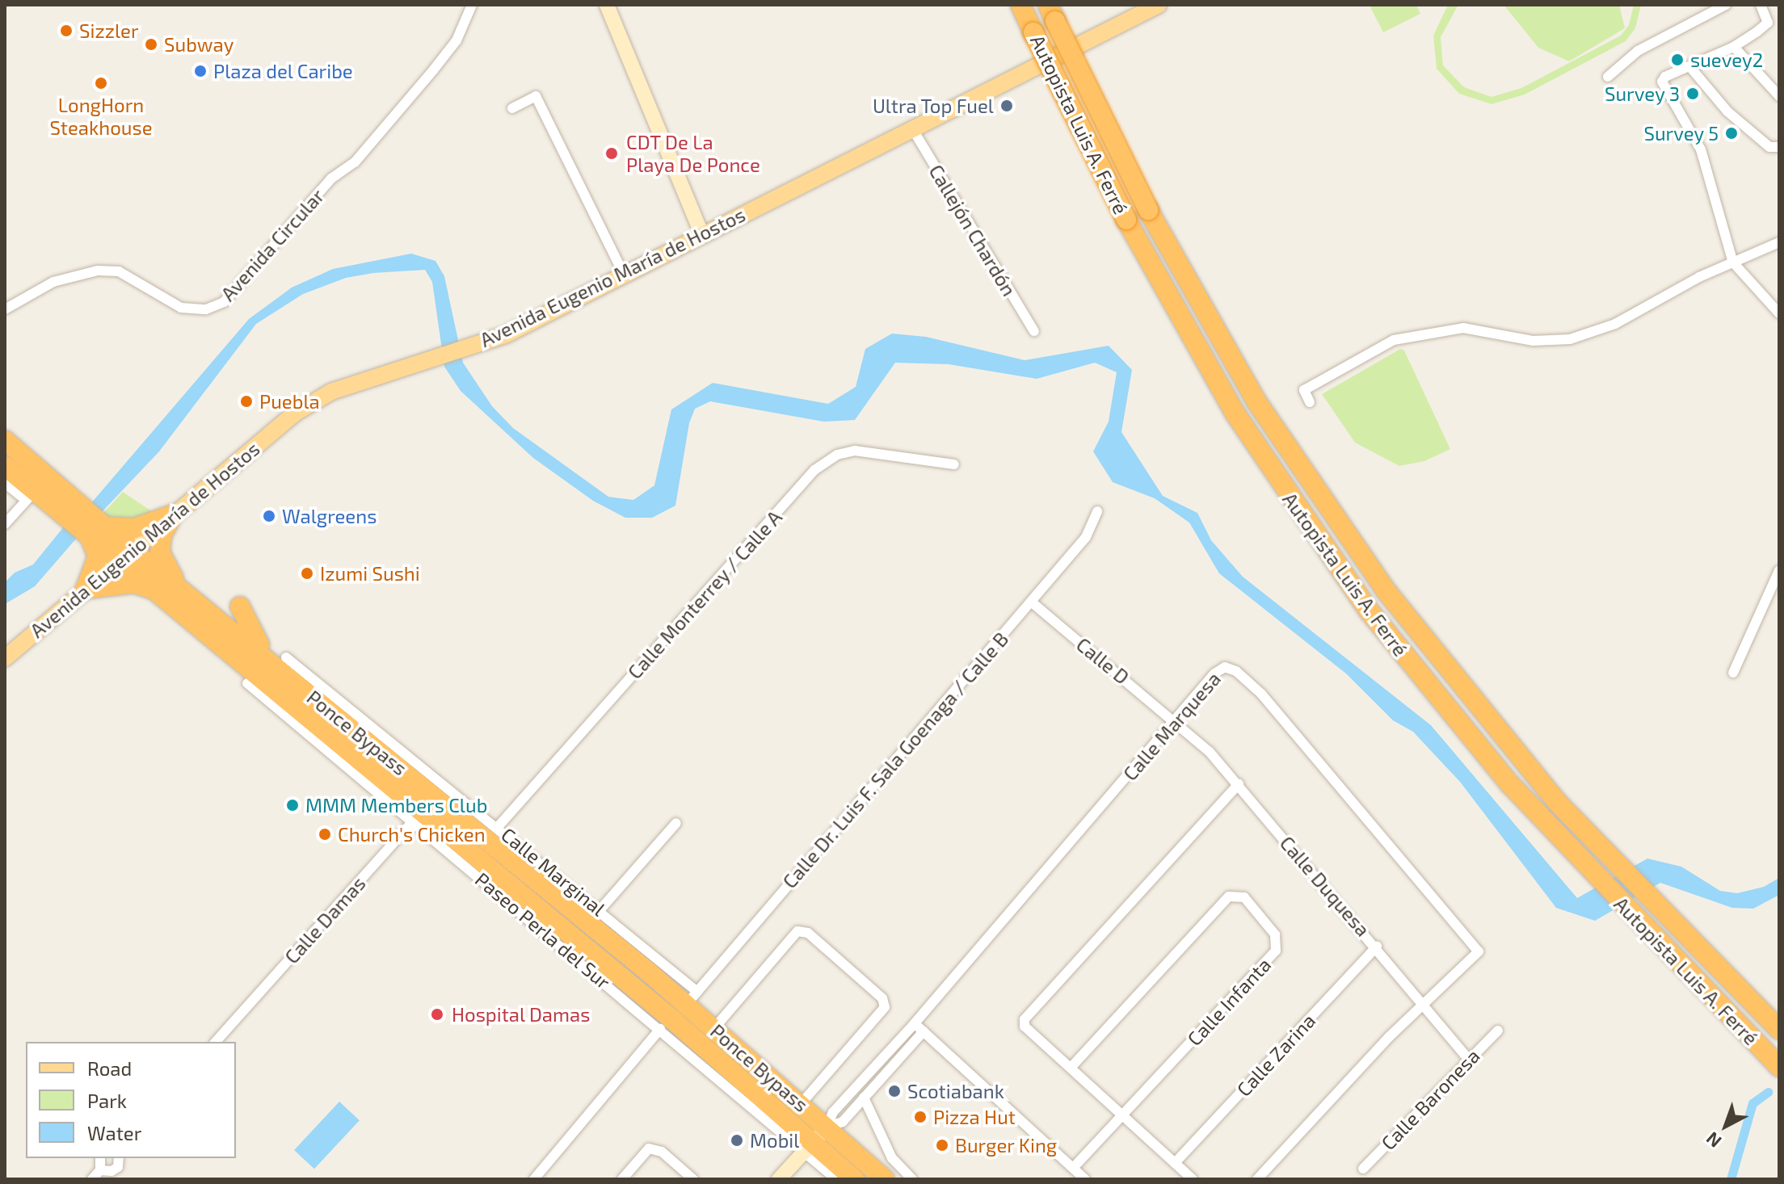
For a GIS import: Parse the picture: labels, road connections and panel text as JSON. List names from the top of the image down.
{
  "streets": {
    "highway": ["Autopista Luis A. Ferré", "Ponce Bypass"],
    "main road": ["Avenida Eugenio María de Hostos"],
    "street": [
      "Callejón Chardón",
      "Avenida Circular",
      "Calle Monterrey / Calle A",
      "Calle D",
      "Calle Marquesa",
      "Calle Dr. Luis F. Sala Goenaga / Calle B",
      "Calle Marginal",
      "Calle Duquesa",
      "Calle Damas",
      "Paseo Perla del Sur",
      "Calle Infanta",
      "Calle Zarina",
      "Calle Baronesa"
    ]
  },
  "crossings": [
    ["Callejón Chardón", "Avenida Eugenio María de Hostos"],
    ["Avenida Eugenio María de Hostos", "Ponce Bypass"],
    ["Calle Monterrey / Calle A", "Calle Marginal"],
    ["Calle D", "Calle Marquesa"],
    ["Calle D", "Calle Dr. Luis F. Sala Goenaga / Calle B"],
    ["Calle D", "Calle Duquesa"],
    ["Calle Marquesa", "Ponce Bypass"],
    ["Calle Marquesa", "Calle Duquesa"],
    ["Ponce Bypass", "Calle Dr. Luis F. Sala Goenaga / Calle B"],
    ["Ponce Bypass", "Calle Marginal"],
    ["Ponce Bypass", "Calle Damas"],
    ["Ponce Bypass", "Paseo Perla del Sur"],
    ["Calle Dr. Luis F. Sala Goenaga / Calle B", "Calle Marginal"],
    ["Calle Duquesa", "Calle Zarina"],
    ["Calle Duquesa", "Calle Baronesa"],
    ["Calle Damas", "Paseo Perla del Sur"]
  ],
  "places": [
    "Sizzler",
    "Subway",
    "suevey2",
    "Plaza del Caribe",
    "LongHorn Steakhouse",
    "Survey 3",
    "Ultra Top Fuel",
    "Survey 5",
    "CDT De La Playa De Ponce",
    "Puebla",
    "Walgreens",
    "Izumi Sushi",
    "MMM Members Club",
    "Church's Chicken",
    "Hospital Damas",
    "Scotiabank",
    "Pizza Hut",
    "Mobil",
    "Burger King"
  ],
  "legend": ["Road", "Park", "Water"],
  "north": "bottom left"
}
